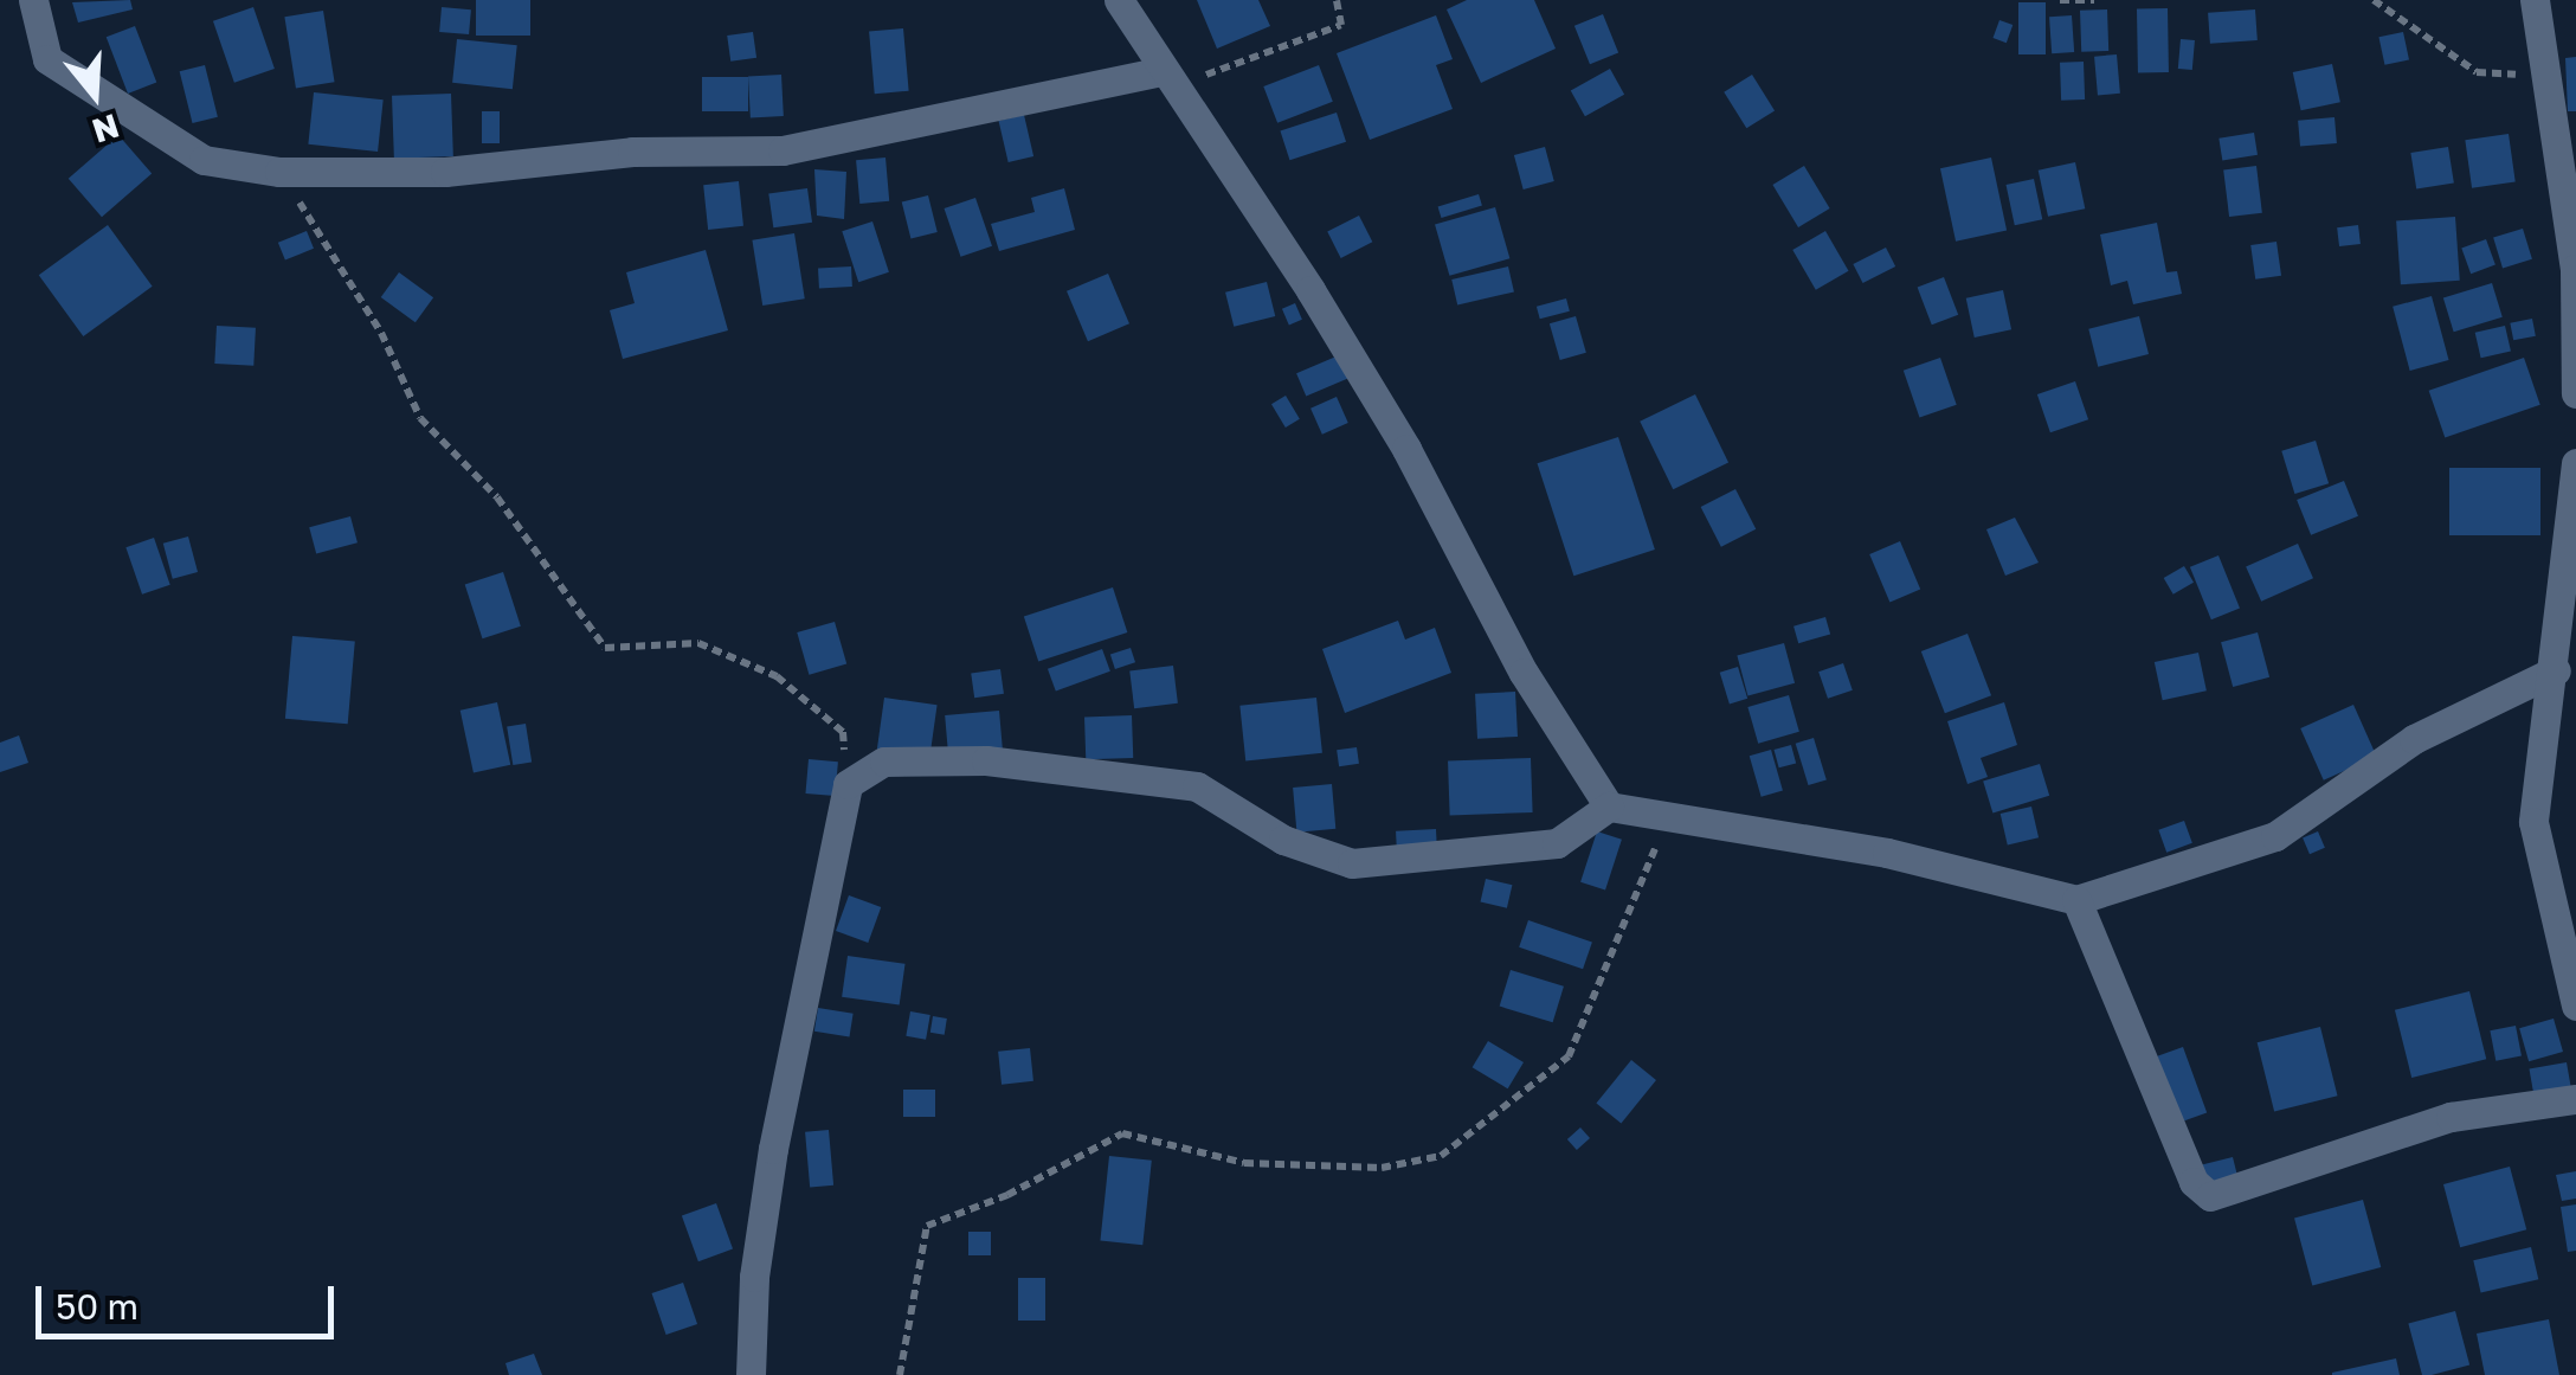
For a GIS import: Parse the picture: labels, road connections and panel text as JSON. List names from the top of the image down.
{
  "scale_bar": "50 m",
  "north": "bottom"
}
